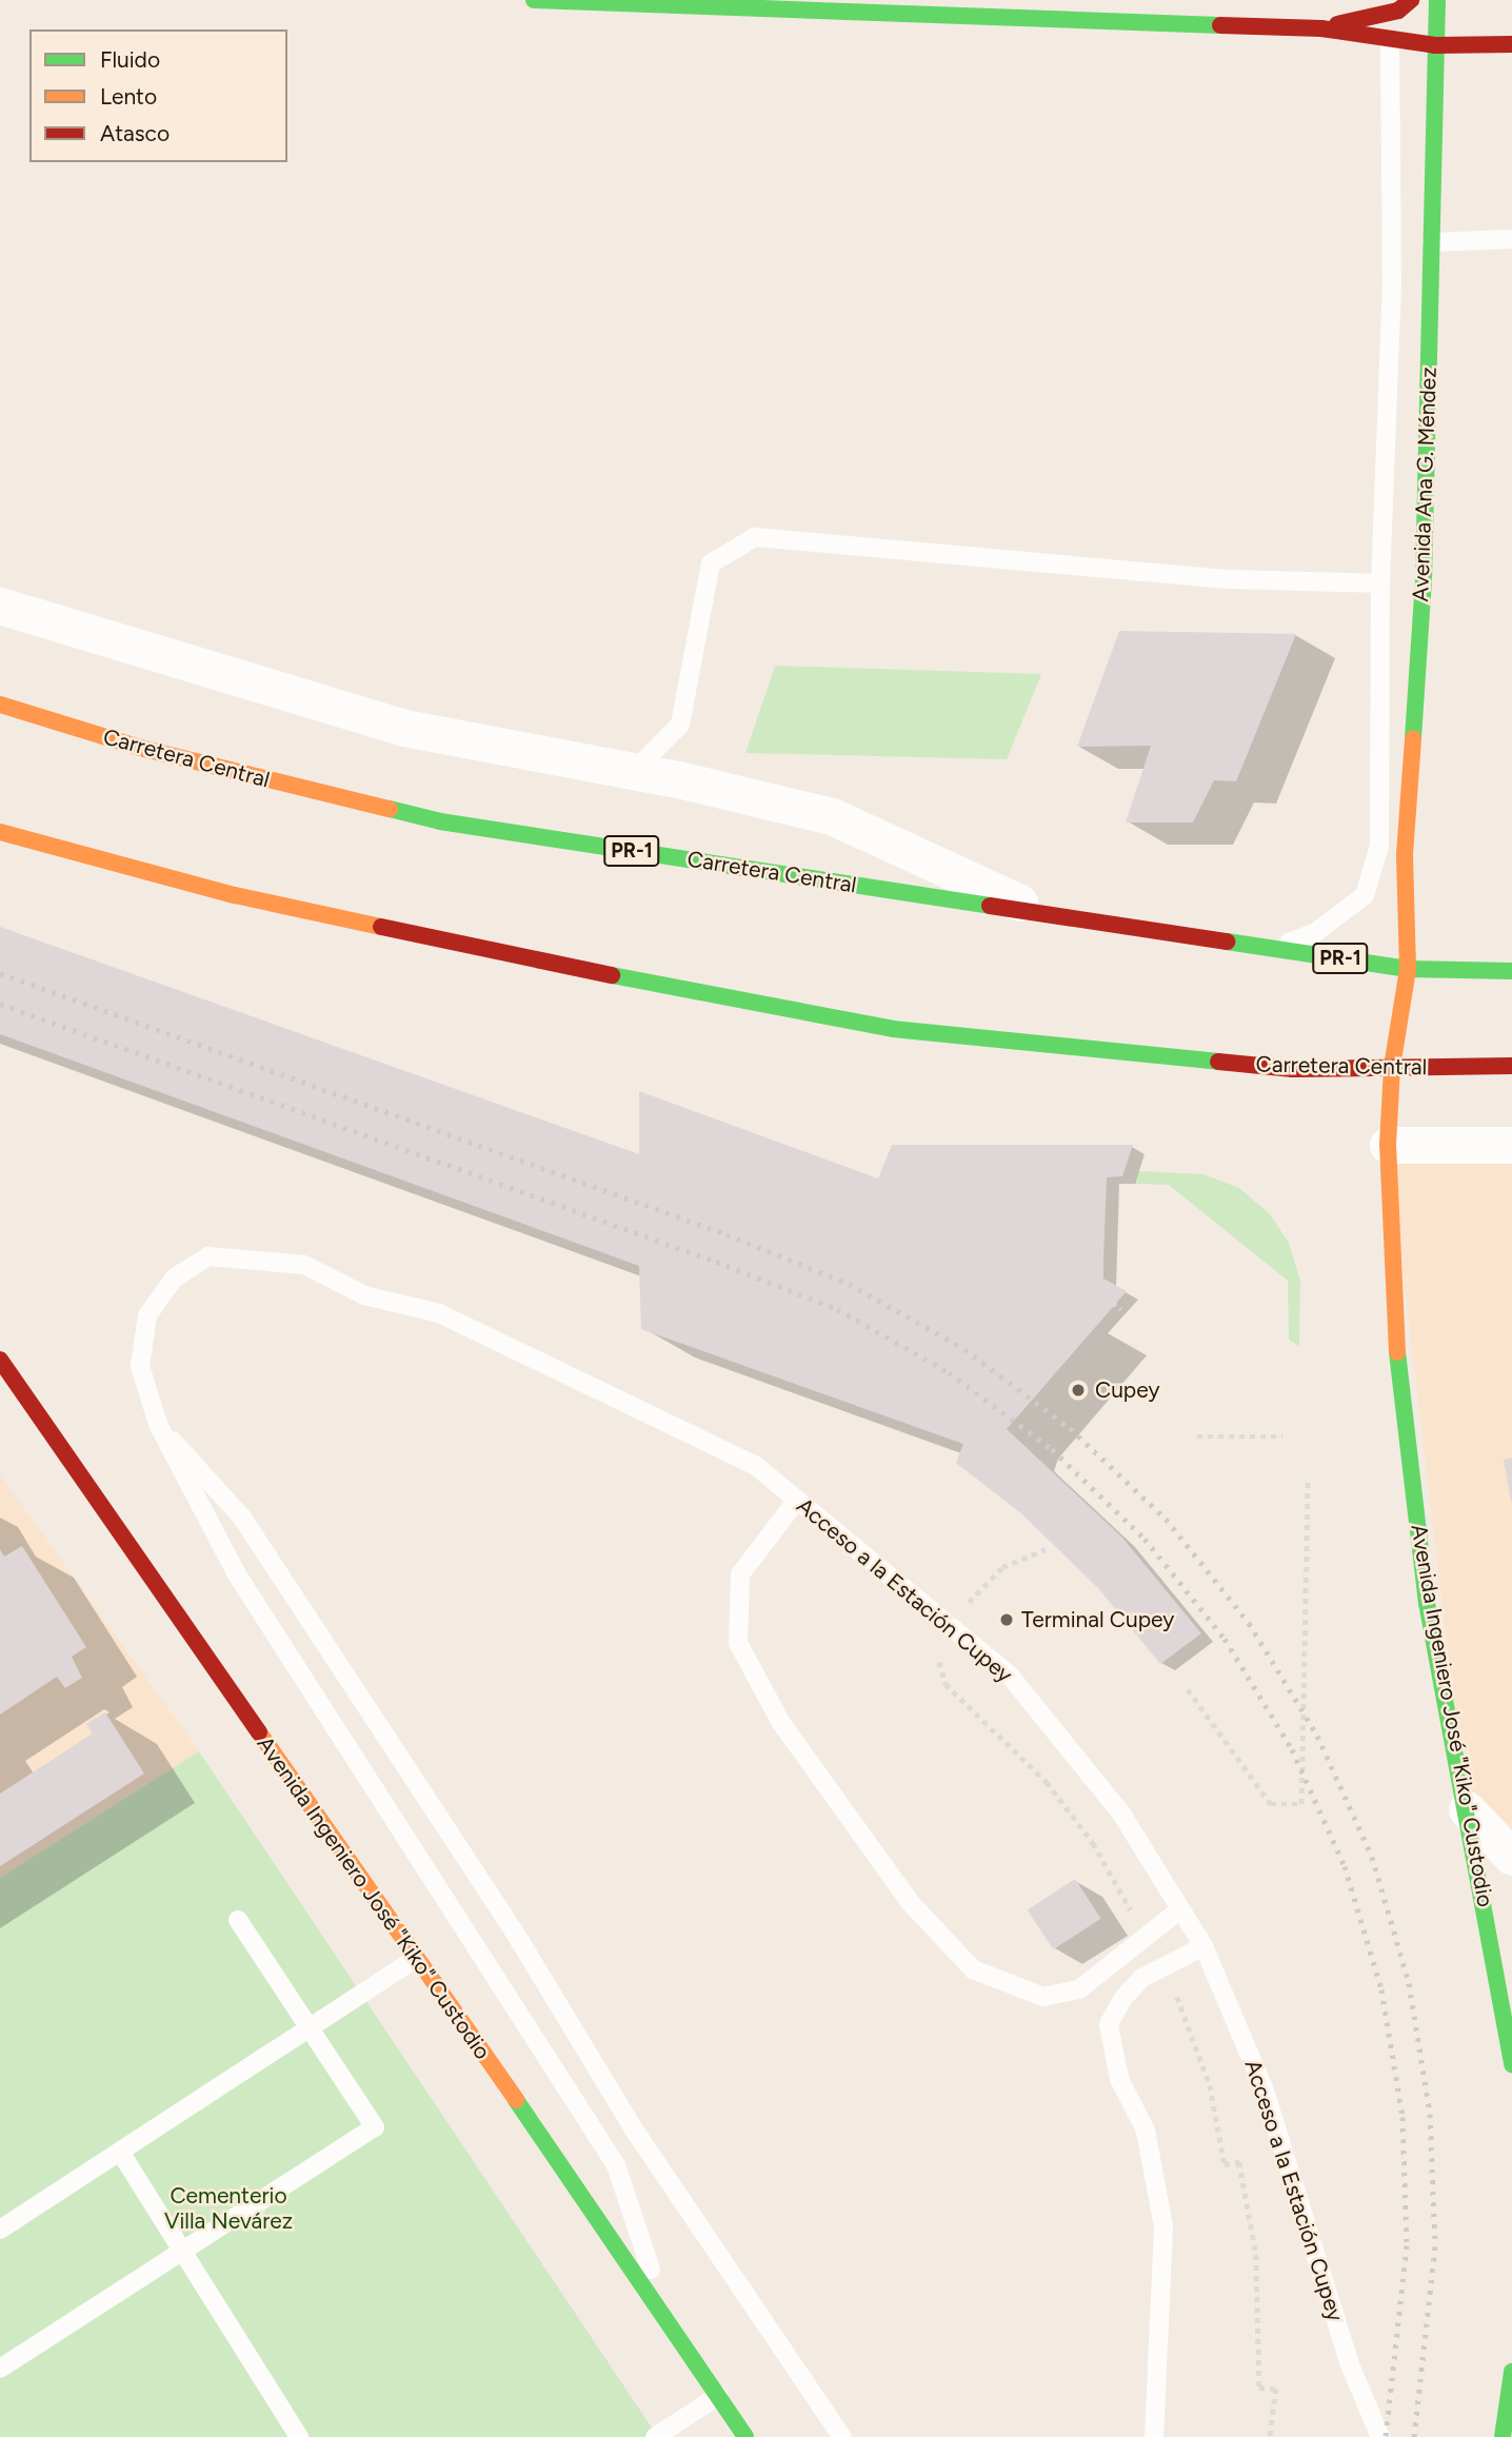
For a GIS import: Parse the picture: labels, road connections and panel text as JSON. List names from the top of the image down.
{
  "streets": {
    "main road": [
      "Avenida Ana G. Méndez",
      "Carretera Central",
      "PR-1",
      "Avenida Ingeniero José \"Kiko\" Custodio"
    ],
    "lane": ["Acceso a la Estación Cupey"]
  },
  "crossings": [
    ["Avenida Ana G. Méndez", "Carretera Central"],
    ["Avenida Ana G. Méndez", "Avenida Ingeniero José \"Kiko\" Custodio"],
    ["Carretera Central", "Avenida Ingeniero José \"Kiko\" Custodio"]
  ],
  "parks": ["Cementerio Villa Nevárez"],
  "places": ["Cupey", "Terminal Cupey"],
  "legend": ["Fluido", "Lento", "Atasco"]
}
